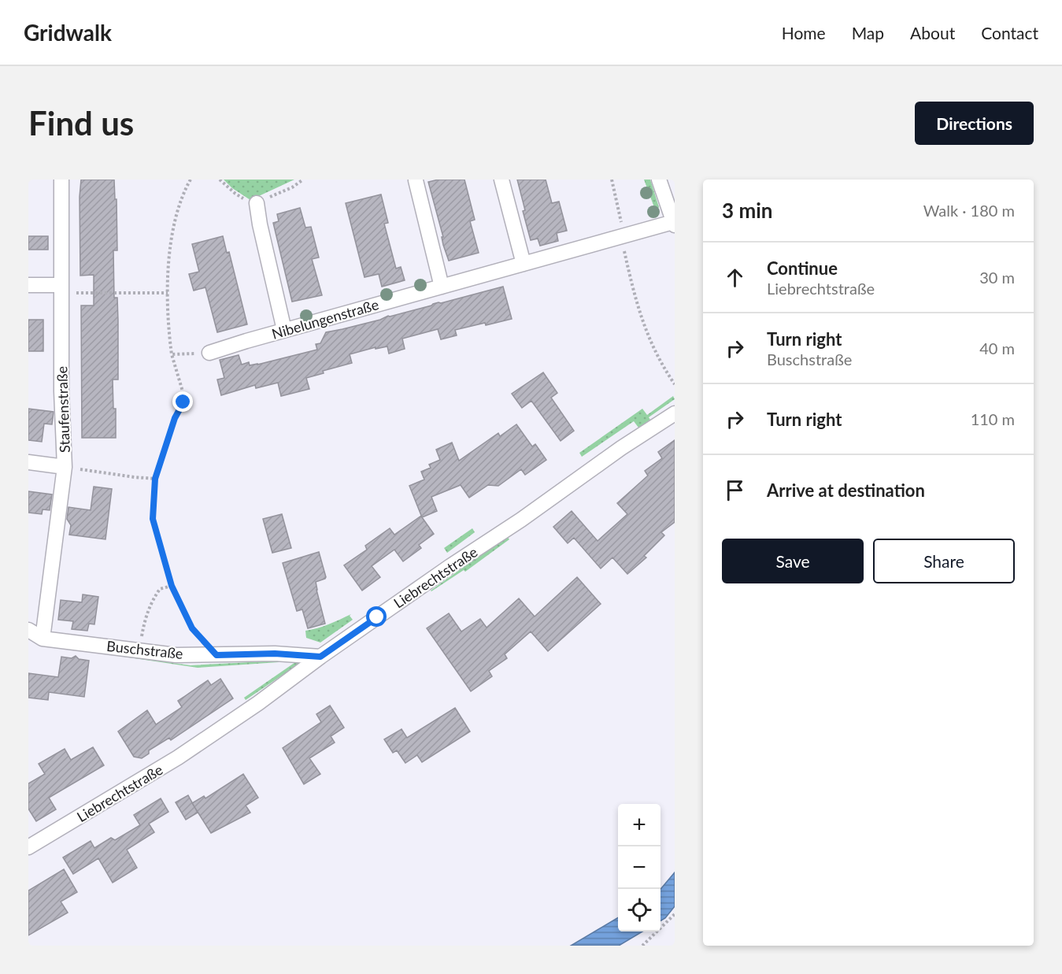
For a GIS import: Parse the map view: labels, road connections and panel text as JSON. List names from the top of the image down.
{
  "streets": {
    "street": [
      "Nibelungenstraße",
      "Staufenstraße",
      "Liebrechtstraße",
      "Buschstraße"
    ]
  },
  "crossings": [
    ["Staufenstraße", "Buschstraße"],
    ["Liebrechtstraße", "Buschstraße"]
  ],
  "page": {
    "header": "Gridwalk",
    "nav": [
      "Home",
      "Map",
      "About",
      "Contact"
    ],
    "buttons": [
      "Directions",
      ["Save", "Share"]
    ],
    "title": "Find us",
    "heading": ["3 min", "Walk · 180 m"],
    "list": [
      ["Continue", "Liebrechtstraße", "30 m"],
      ["Turn right", "Buschstraße", "40 m"],
      ["Turn right", "110 m"],
      "Arrive at destination"
    ],
    "map_buttons": ["+", "−"]
  }
}
